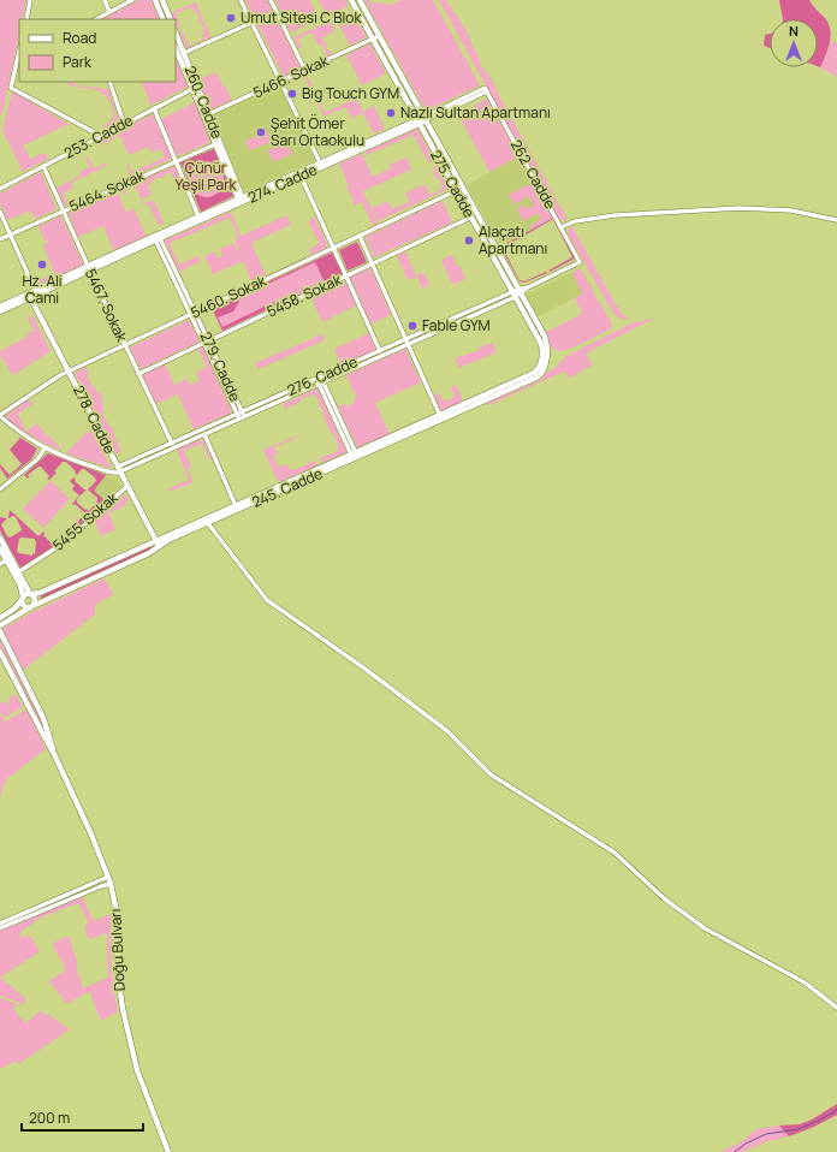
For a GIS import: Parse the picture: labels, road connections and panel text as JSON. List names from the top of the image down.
{
  "streets": {
    "street": [
      "5466. Sokak",
      "260. Cadde",
      "253. Cadde",
      "262. Cadde",
      "274. Cadde",
      "275. Cadde",
      "5464. Sokak",
      "5458. Sokak",
      "5460. Sokak",
      "5467. Sokak",
      "279. Cadde",
      "276. Cadde",
      "278. Cadde",
      "245. Cadde",
      "5455. Sokak",
      "Doğu Bulvarı"
    ]
  },
  "crossings": [
    ["5466. Sokak", "260. Cadde"],
    ["5466. Sokak", "275. Cadde"],
    ["260. Cadde", "253. Cadde"],
    ["260. Cadde", "274. Cadde"],
    ["260. Cadde", "5464. Sokak"],
    ["253. Cadde", "5467. Sokak"],
    ["262. Cadde", "274. Cadde"],
    ["262. Cadde", "276. Cadde"],
    ["274. Cadde", "275. Cadde"],
    ["274. Cadde", "5467. Sokak"],
    ["274. Cadde", "279. Cadde"],
    ["274. Cadde", "278. Cadde"],
    ["275. Cadde", "5458. Sokak"],
    ["275. Cadde", "5460. Sokak"],
    ["275. Cadde", "276. Cadde"],
    ["275. Cadde", "245. Cadde"],
    ["5464. Sokak", "5467. Sokak"],
    ["5458. Sokak", "5467. Sokak"],
    ["5458. Sokak", "279. Cadde"],
    ["5460. Sokak", "5467. Sokak"],
    ["5460. Sokak", "279. Cadde"],
    ["5460. Sokak", "278. Cadde"],
    ["5467. Sokak", "276. Cadde"],
    ["279. Cadde", "276. Cadde"],
    ["276. Cadde", "278. Cadde"],
    ["278. Cadde", "245. Cadde"],
    ["278. Cadde", "5455. Sokak"]
  ],
  "parks": ["Çünür Yeşil Park"],
  "places": [
    "Umut Sitesi C Blok",
    "Big Touch GYM",
    "Nazlı Sultan Apartmanı",
    "Şehit Ömer Sarı Ortaokulu",
    "Alaçatı Apartmanı",
    "Hz. Ali Cami",
    "Fable GYM"
  ],
  "legend": ["Road", "Park"],
  "scale_bar": "200 m",
  "north": "top"
}
